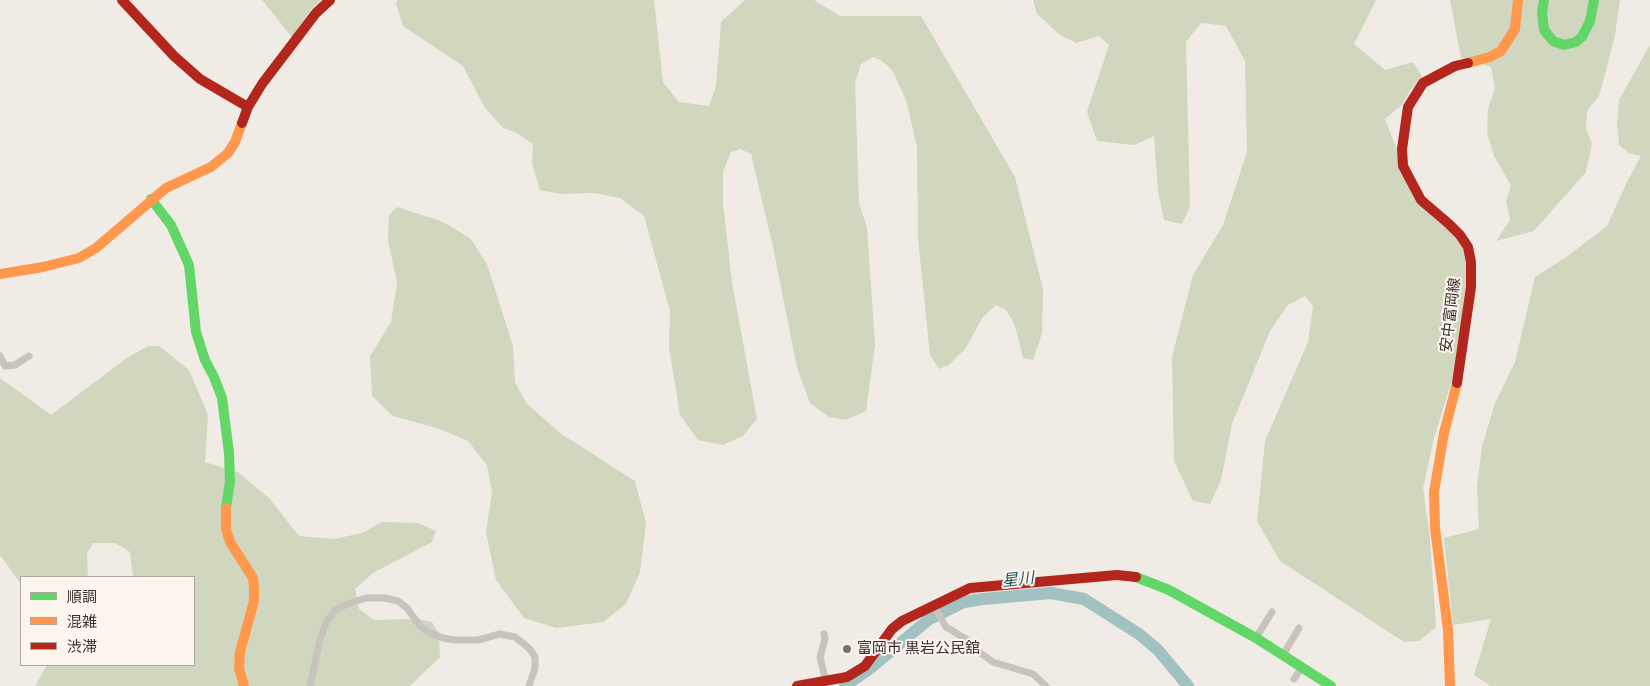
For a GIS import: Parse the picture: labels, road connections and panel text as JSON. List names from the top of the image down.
{
  "streets": {
    "street": ["安中富岡線"]
  },
  "water": ["星川"],
  "places": ["富岡市 黒岩公民舘"],
  "legend": ["順調", "混雑", "渋滞"]
}
